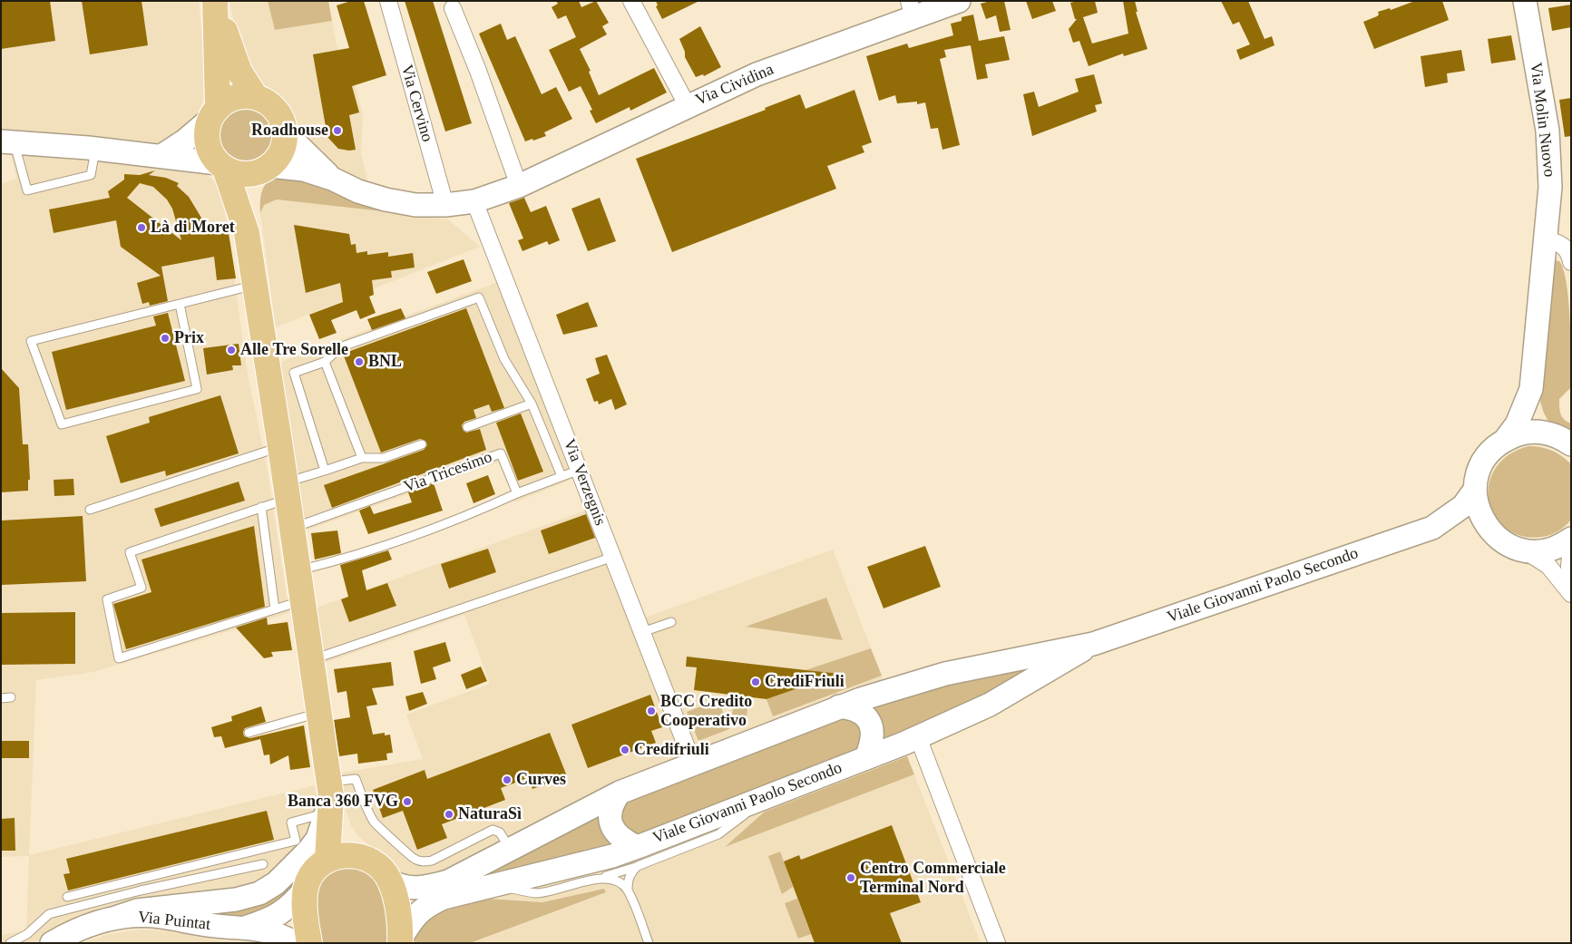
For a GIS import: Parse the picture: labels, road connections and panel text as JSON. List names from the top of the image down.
{
  "streets": {
    "main road": [
      "Via Cividina",
      "Via Molin Nuovo",
      "Viale Giovanni Paolo Secondo",
      "Via Puintat"
    ],
    "street": ["Via Cervino", "Via Verzegnis"],
    "lane": ["Via Tricesimo"]
  },
  "crossings": [
    ["Via Cividina", "Via Cervino"],
    ["Via Cividina", "Via Verzegnis"],
    ["Via Verzegnis", "Viale Giovanni Paolo Secondo"]
  ],
  "places": [
    "Roadhouse",
    "Là di Moret",
    "Prix",
    "Alle Tre Sorelle",
    "BNL",
    "CrediFriuli",
    "BCC Credito Cooperativo",
    "Credifriuli",
    "Curves",
    "Banca 360 FVG",
    "NaturaSì",
    "Centro Commerciale Terminal Nord"
  ]
}
